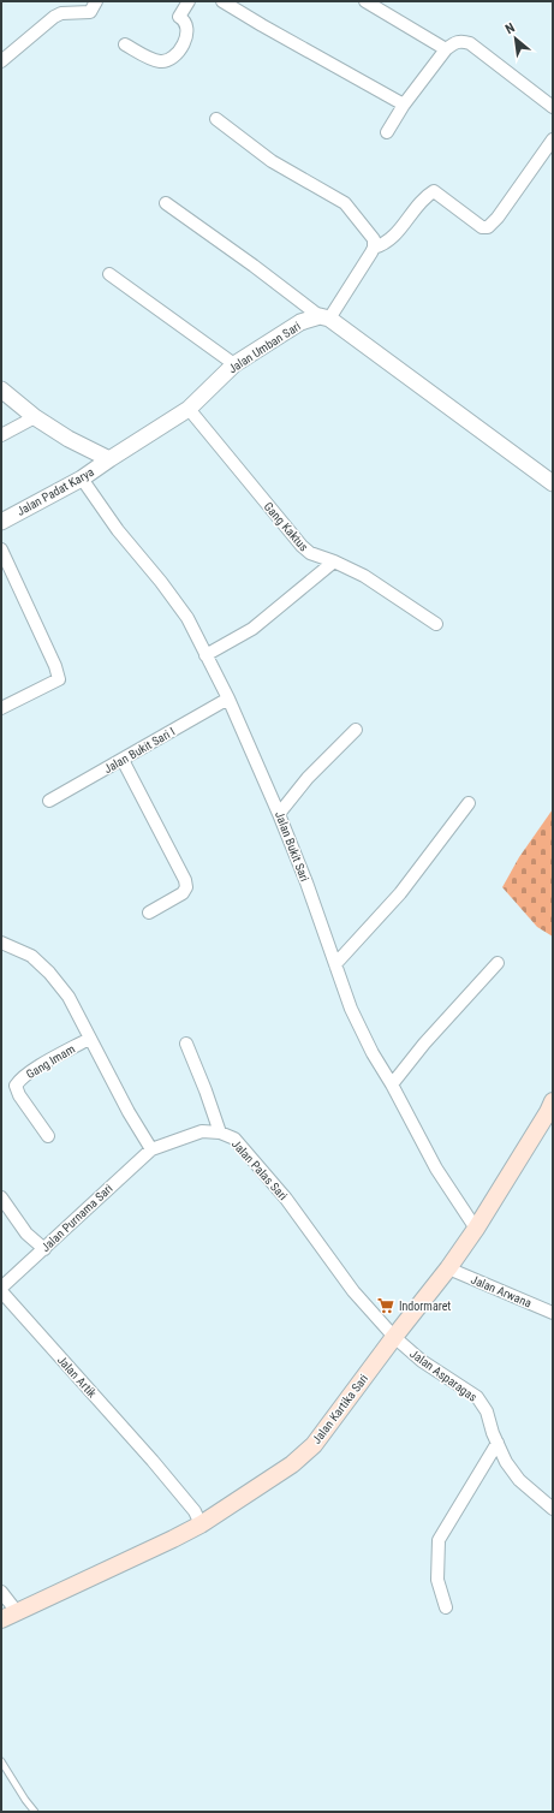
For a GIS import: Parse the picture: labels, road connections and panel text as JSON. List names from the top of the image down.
{
  "streets": {
    "main road": ["Jalan Kartika Sari"],
    "street": [
      "Jalan Umban Sari",
      "Jalan Padat Karya",
      "Gang Kaktus",
      "Jalan Bukit Sari I",
      "Jalan Bukit Sari",
      "Gang Imam",
      "Jalan Palas Sari",
      "Jalan Purnama Sari",
      "Jalan Arwana",
      "Jalan Asparagas",
      "Jalan Artik"
    ]
  },
  "crossings": [
    ["Jalan Umban Sari", "Jalan Padat Karya"],
    ["Jalan Umban Sari", "Gang Kaktus"],
    ["Jalan Padat Karya", "Jalan Bukit Sari"],
    ["Jalan Bukit Sari I", "Jalan Bukit Sari"],
    ["Jalan Bukit Sari", "Jalan Kartika Sari"],
    ["Jalan Palas Sari", "Jalan Purnama Sari"],
    ["Jalan Palas Sari", "Jalan Asparagas"],
    ["Jalan Palas Sari", "Jalan Kartika Sari"],
    ["Jalan Purnama Sari", "Jalan Artik"],
    ["Jalan Arwana", "Jalan Kartika Sari"],
    ["Jalan Asparagas", "Jalan Kartika Sari"],
    ["Jalan Artik", "Jalan Kartika Sari"]
  ],
  "places": {
    "supermarket": ["Indormaret"]
  },
  "north": "top left"
}
